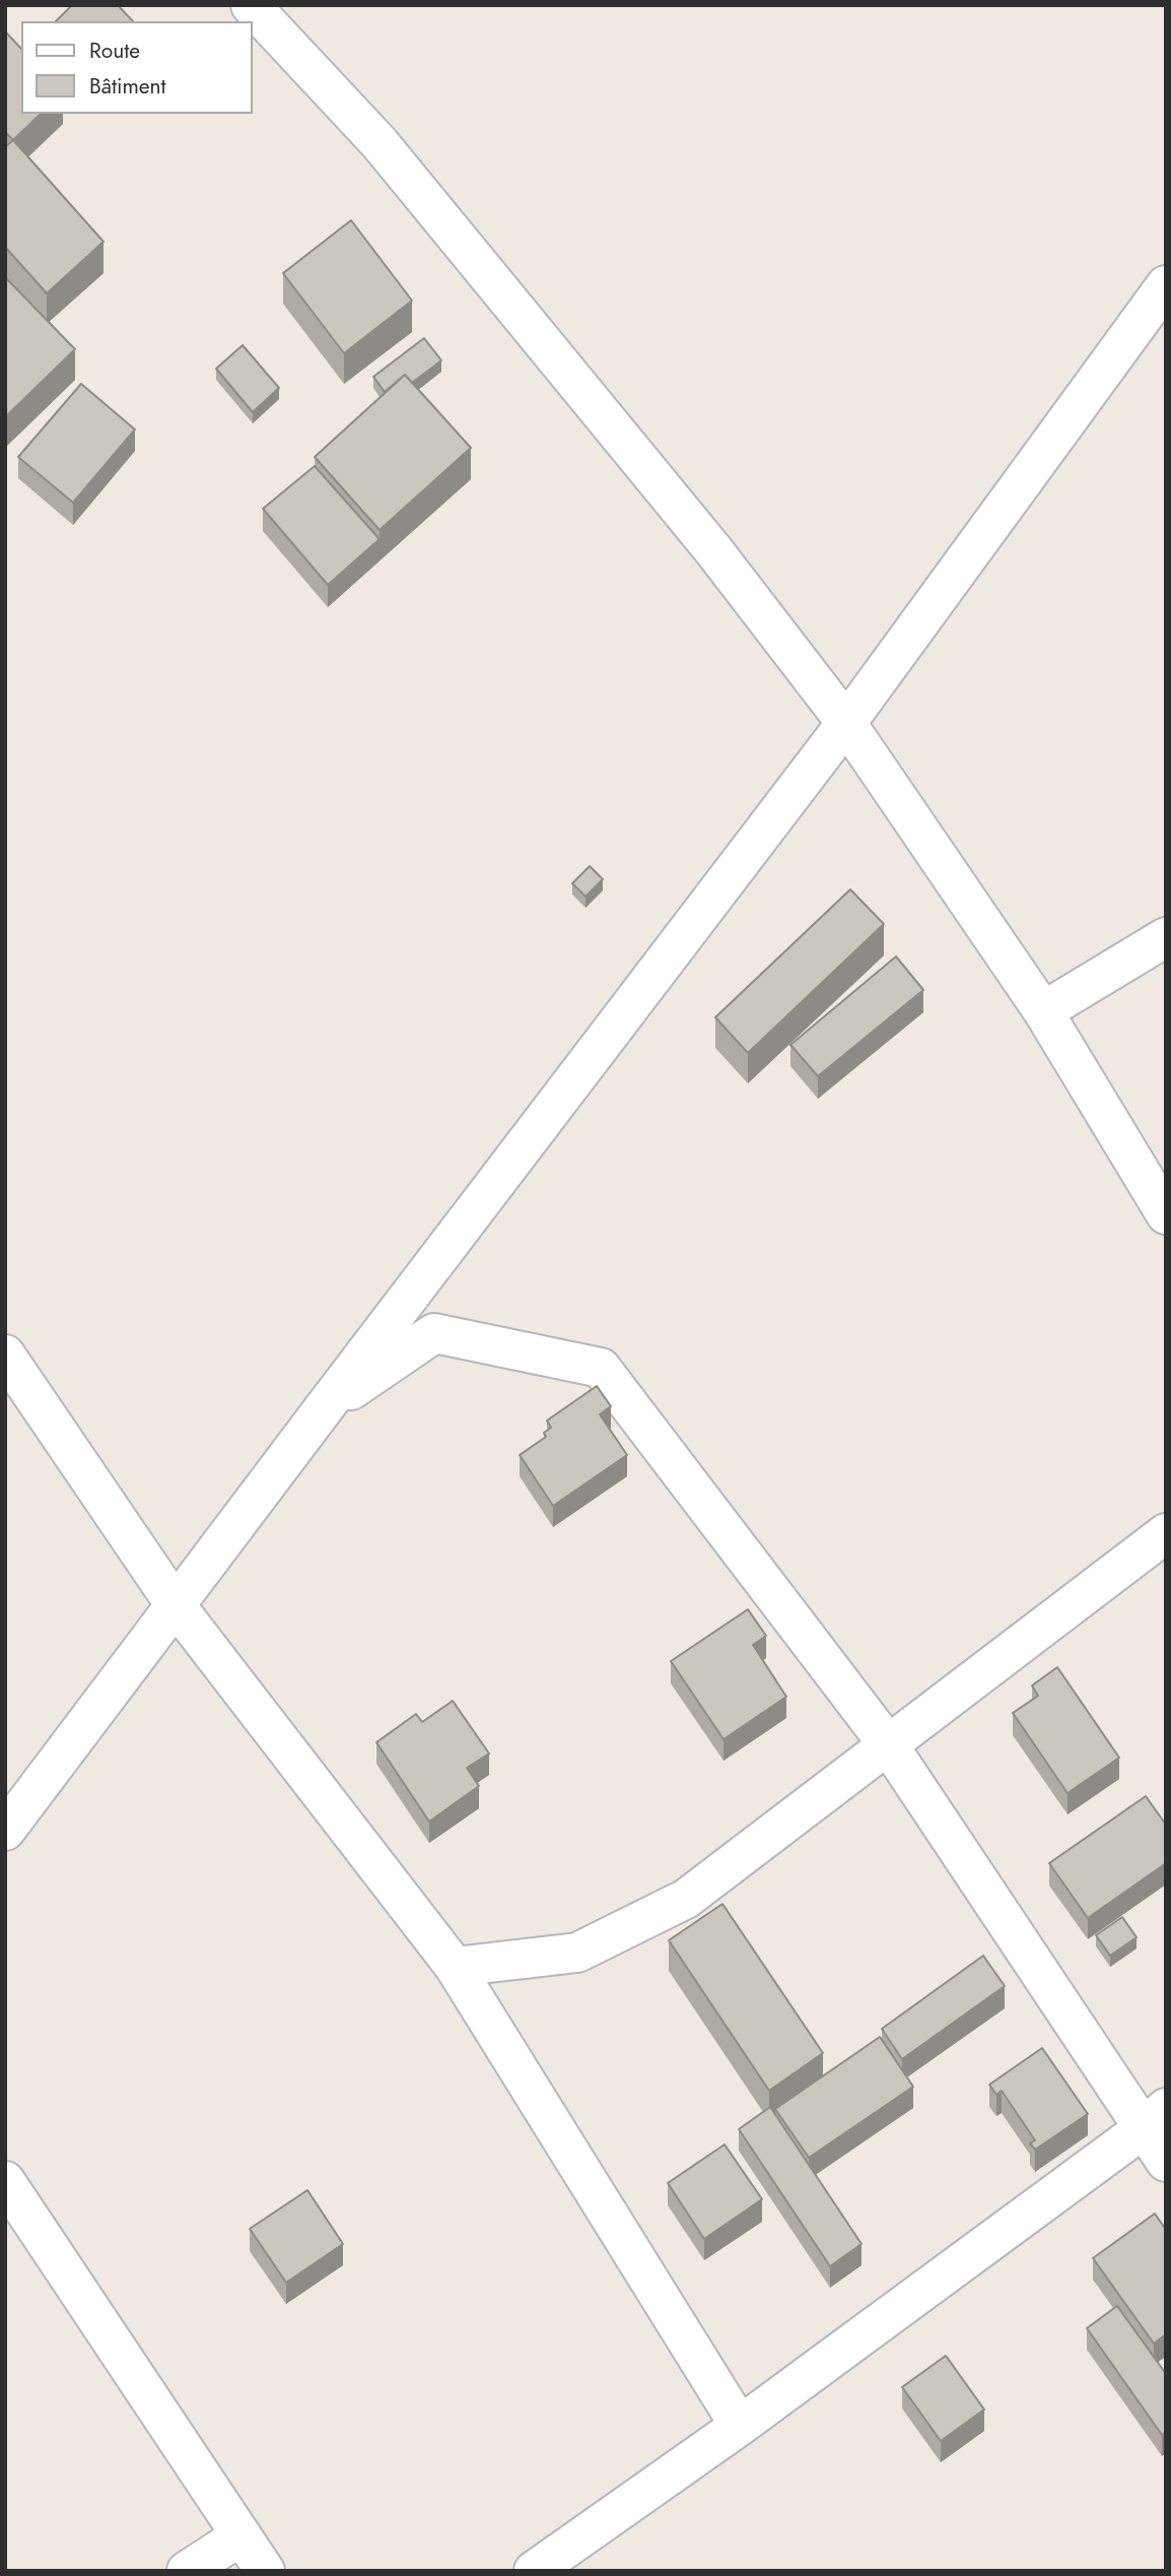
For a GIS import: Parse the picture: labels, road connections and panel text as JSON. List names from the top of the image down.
{
  "legend": ["Route", "Bâtiment"]
}
